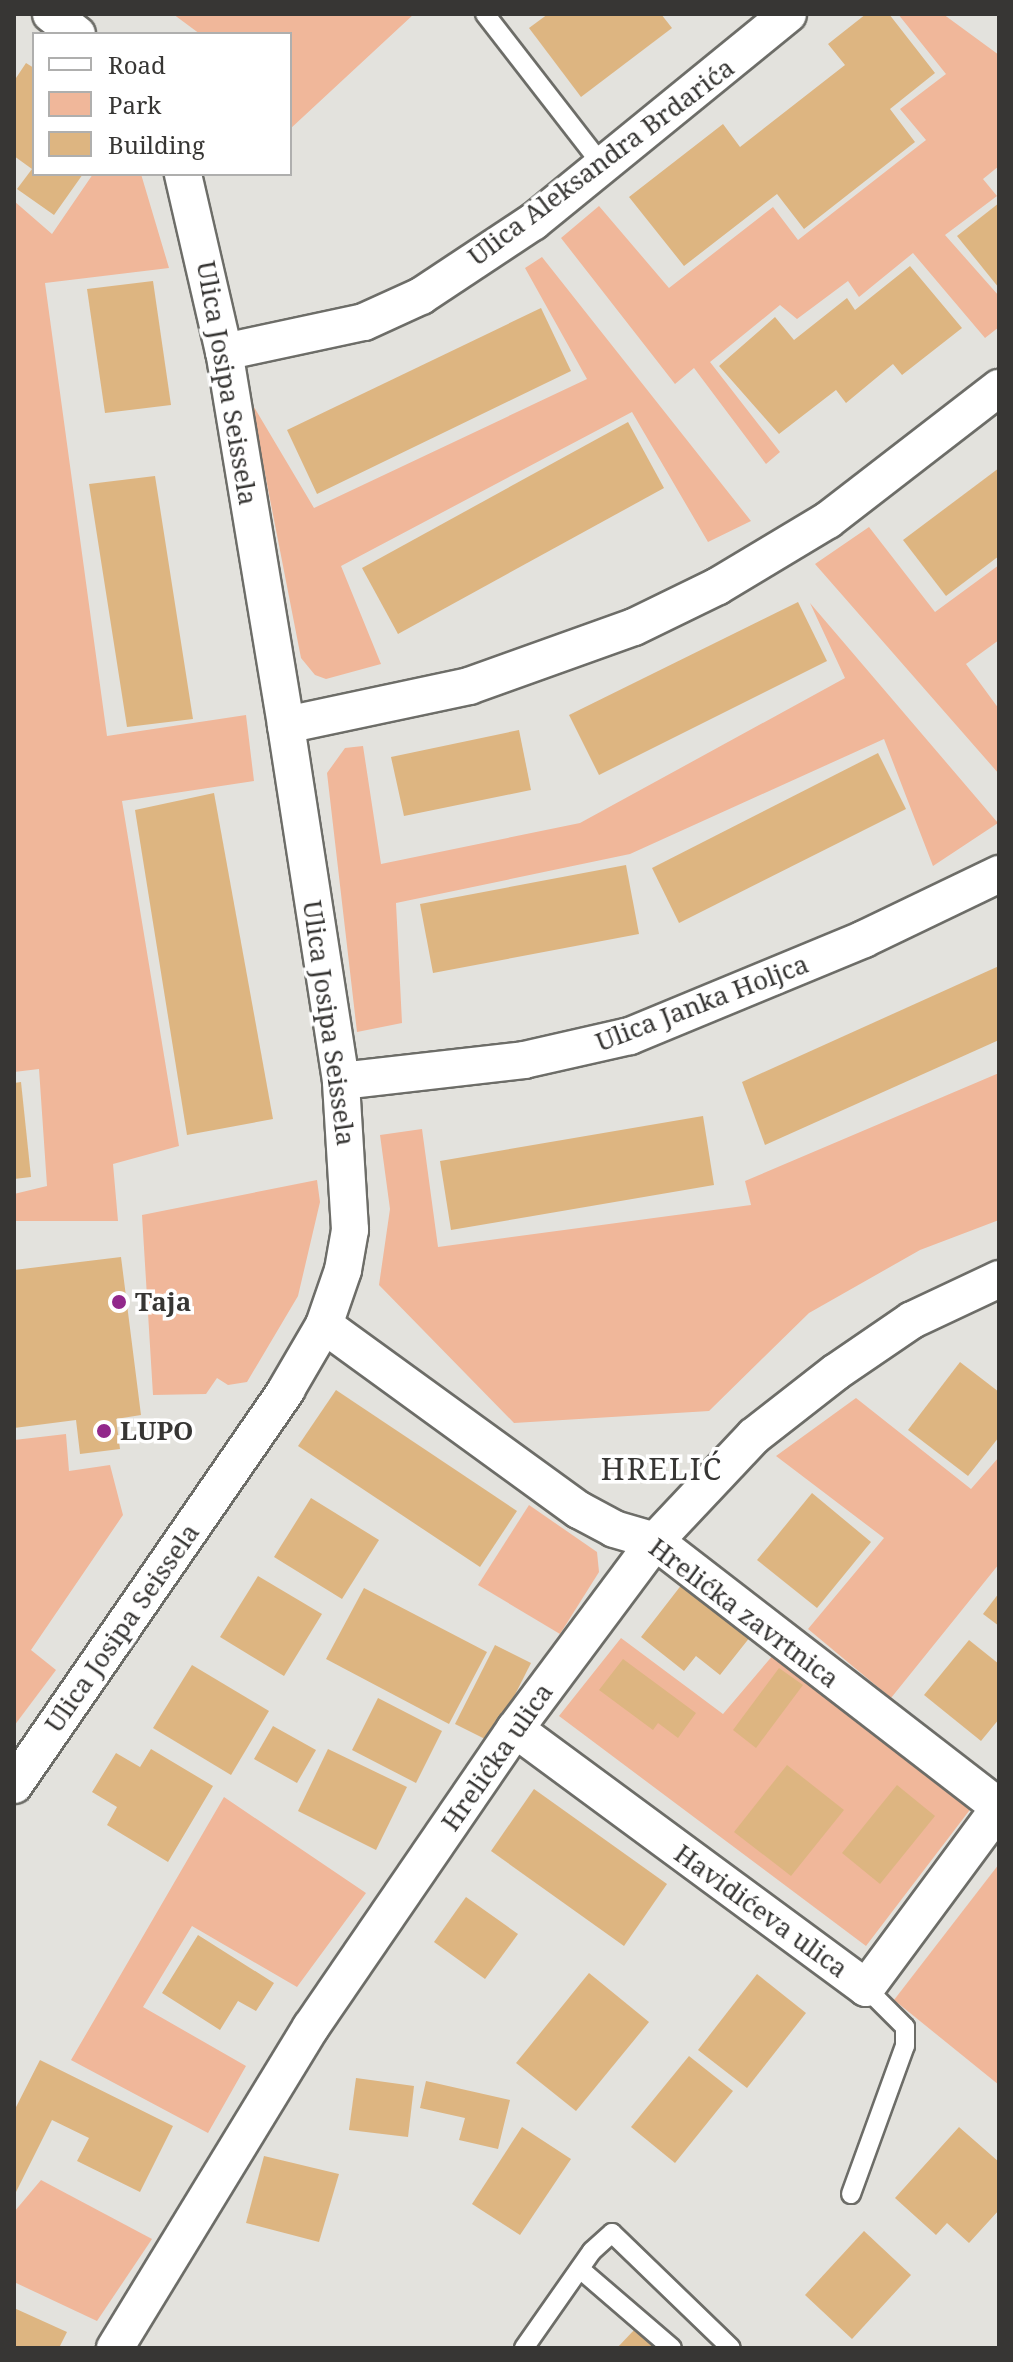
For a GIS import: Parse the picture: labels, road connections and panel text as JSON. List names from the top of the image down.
{
  "streets": {
    "street": [
      "Ulica Aleksandra Brdarića",
      "Ulica Josipa Seissela",
      "Ulica Janka Holjca",
      "Hrelićka zavrtnica",
      "Hrelićka ulica",
      "Havidićeva ulica"
    ]
  },
  "crossings": [
    ["Ulica Aleksandra Brdarića", "Ulica Josipa Seissela"],
    ["Ulica Josipa Seissela", "Ulica Janka Holjca"],
    ["Ulica Josipa Seissela", "Hrelićka zavrtnica"],
    ["Hrelićka zavrtnica", "Hrelićka ulica"],
    ["Hrelićka zavrtnica", "Havidićeva ulica"],
    ["Hrelićka ulica", "Havidićeva ulica"]
  ],
  "districts": ["HRELIĆ"],
  "places": ["Taja", "LUPO"],
  "legend": ["Road", "Park", "Building"]
}
